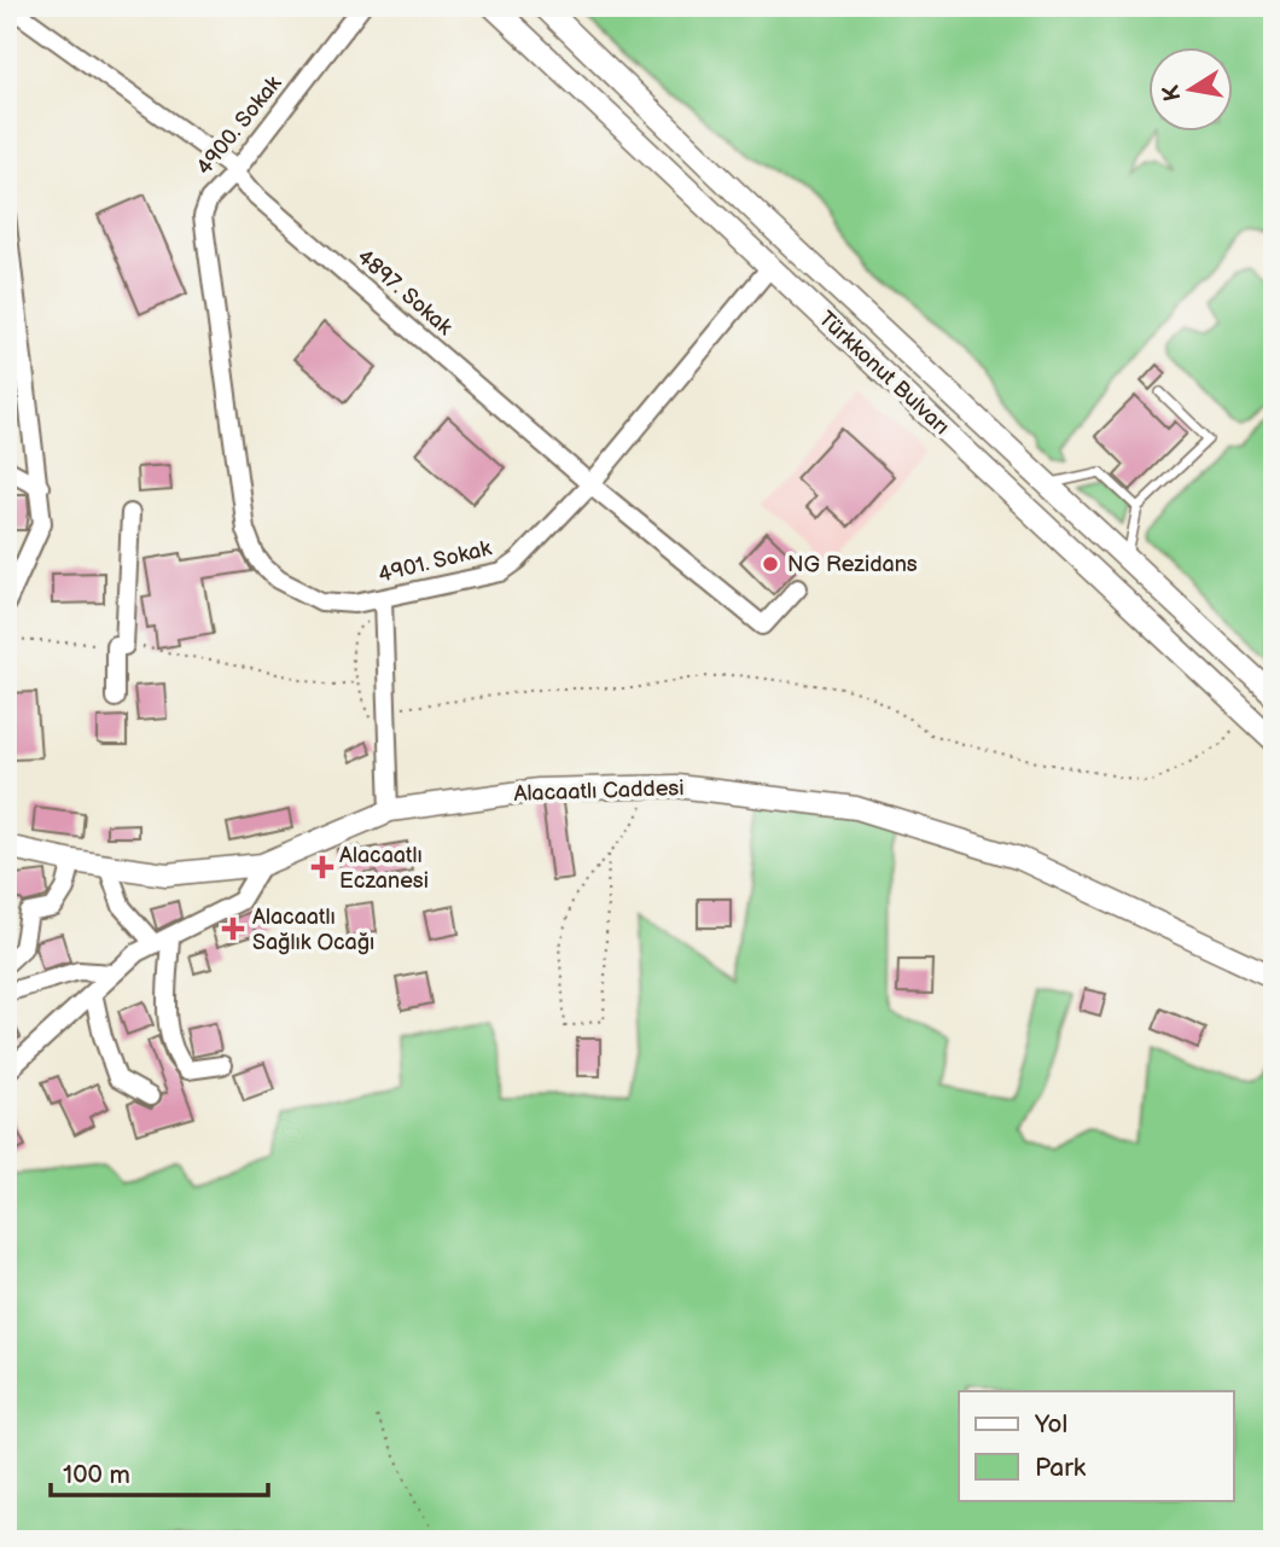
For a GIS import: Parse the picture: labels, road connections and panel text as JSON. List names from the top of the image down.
{
  "streets": {
    "street": [
      "4900. Sokak",
      "4897. Sokak",
      "Türkkonut Bulvarı",
      "4901. Sokak",
      "Alacaatlı Caddesi"
    ]
  },
  "crossings": [
    ["4900. Sokak", "4897. Sokak"],
    ["4900. Sokak", "4901. Sokak"],
    ["4897. Sokak", "4901. Sokak"],
    ["Türkkonut Bulvarı", "4901. Sokak"]
  ],
  "places": {
    "other": ["NG Rezidans"],
    "health": ["Alacaatlı Eczanesi", "Alacaatlı Sağlık Ocağı"]
  },
  "legend": ["Yol", "Park"],
  "scale_bar": "100 m",
  "north": "left"
}
